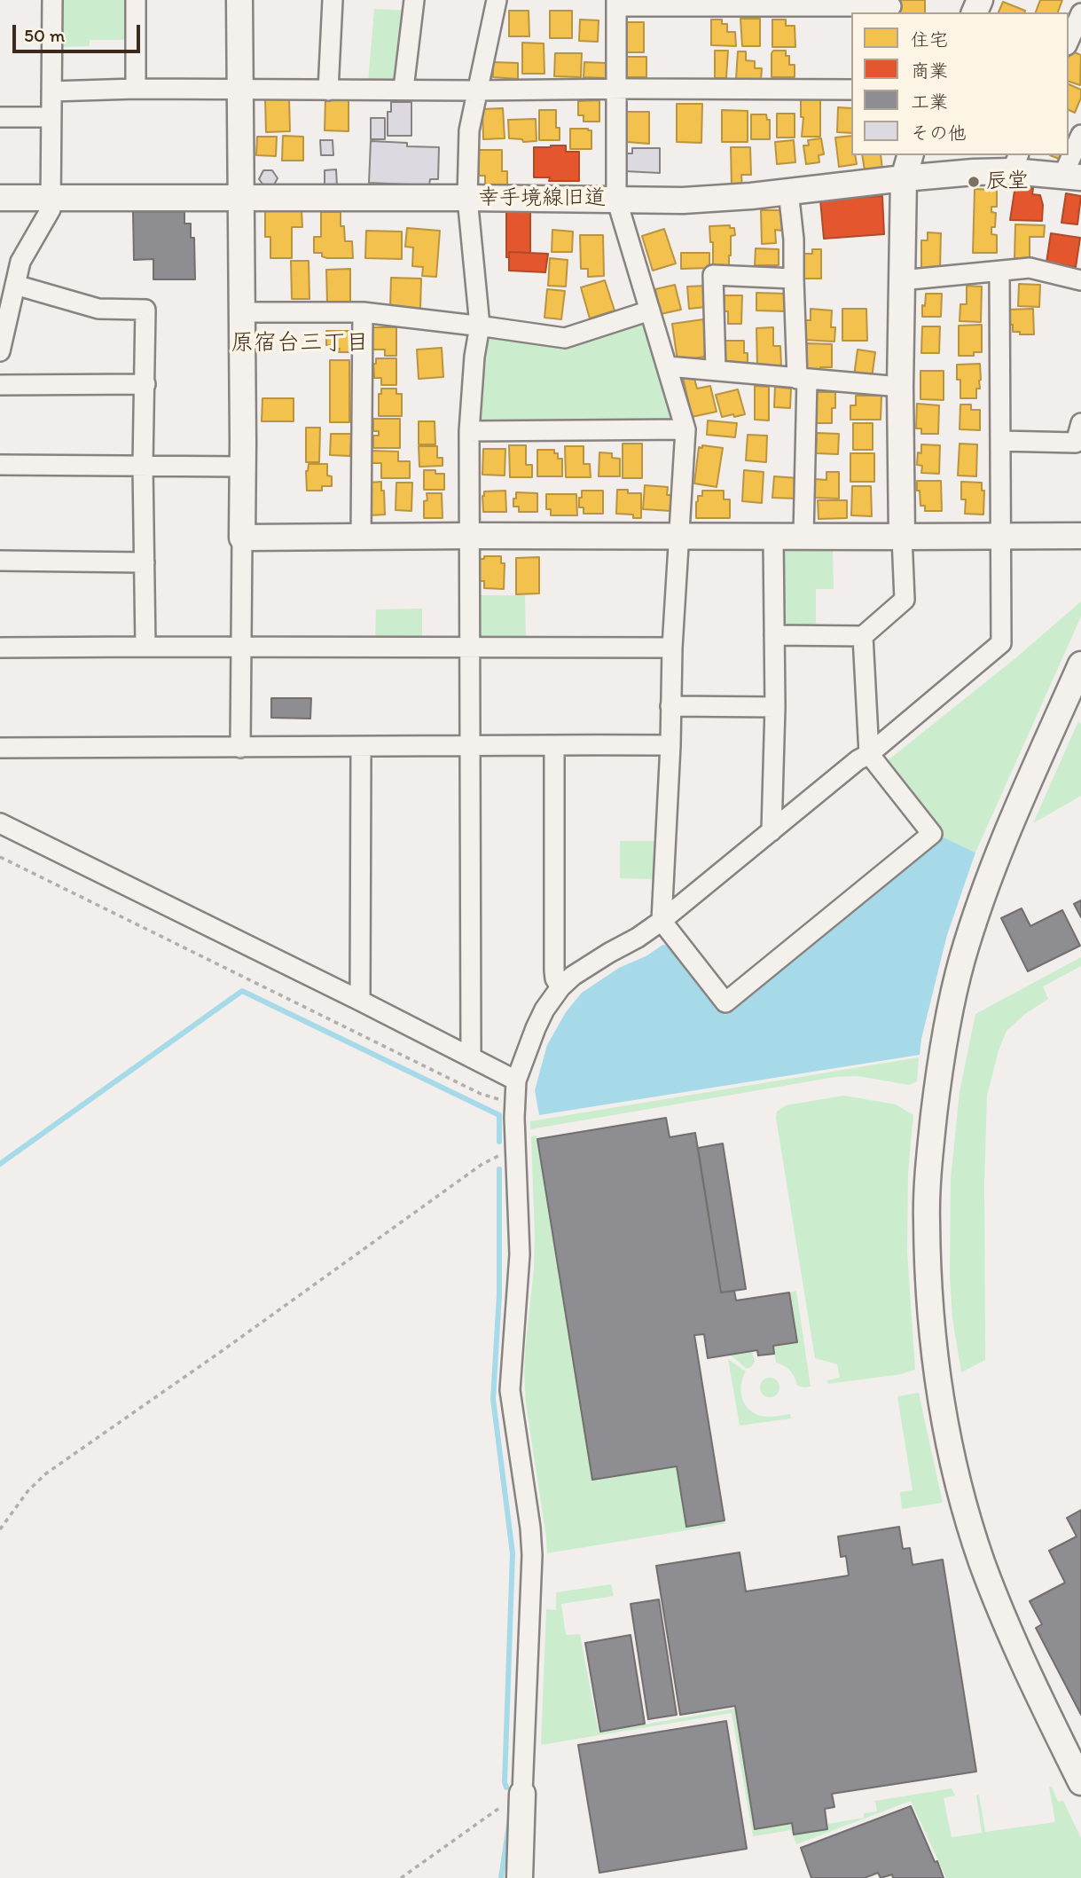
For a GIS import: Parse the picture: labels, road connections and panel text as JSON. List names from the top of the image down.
{
  "streets": {
    "street": ["幸手境線旧道"]
  },
  "districts": ["原宿台三丁目"],
  "places": ["辰堂"],
  "legend": [
    "住宅",
    "商業",
    "工業",
    "その他"
  ],
  "scale_bar": "50 m"
}
